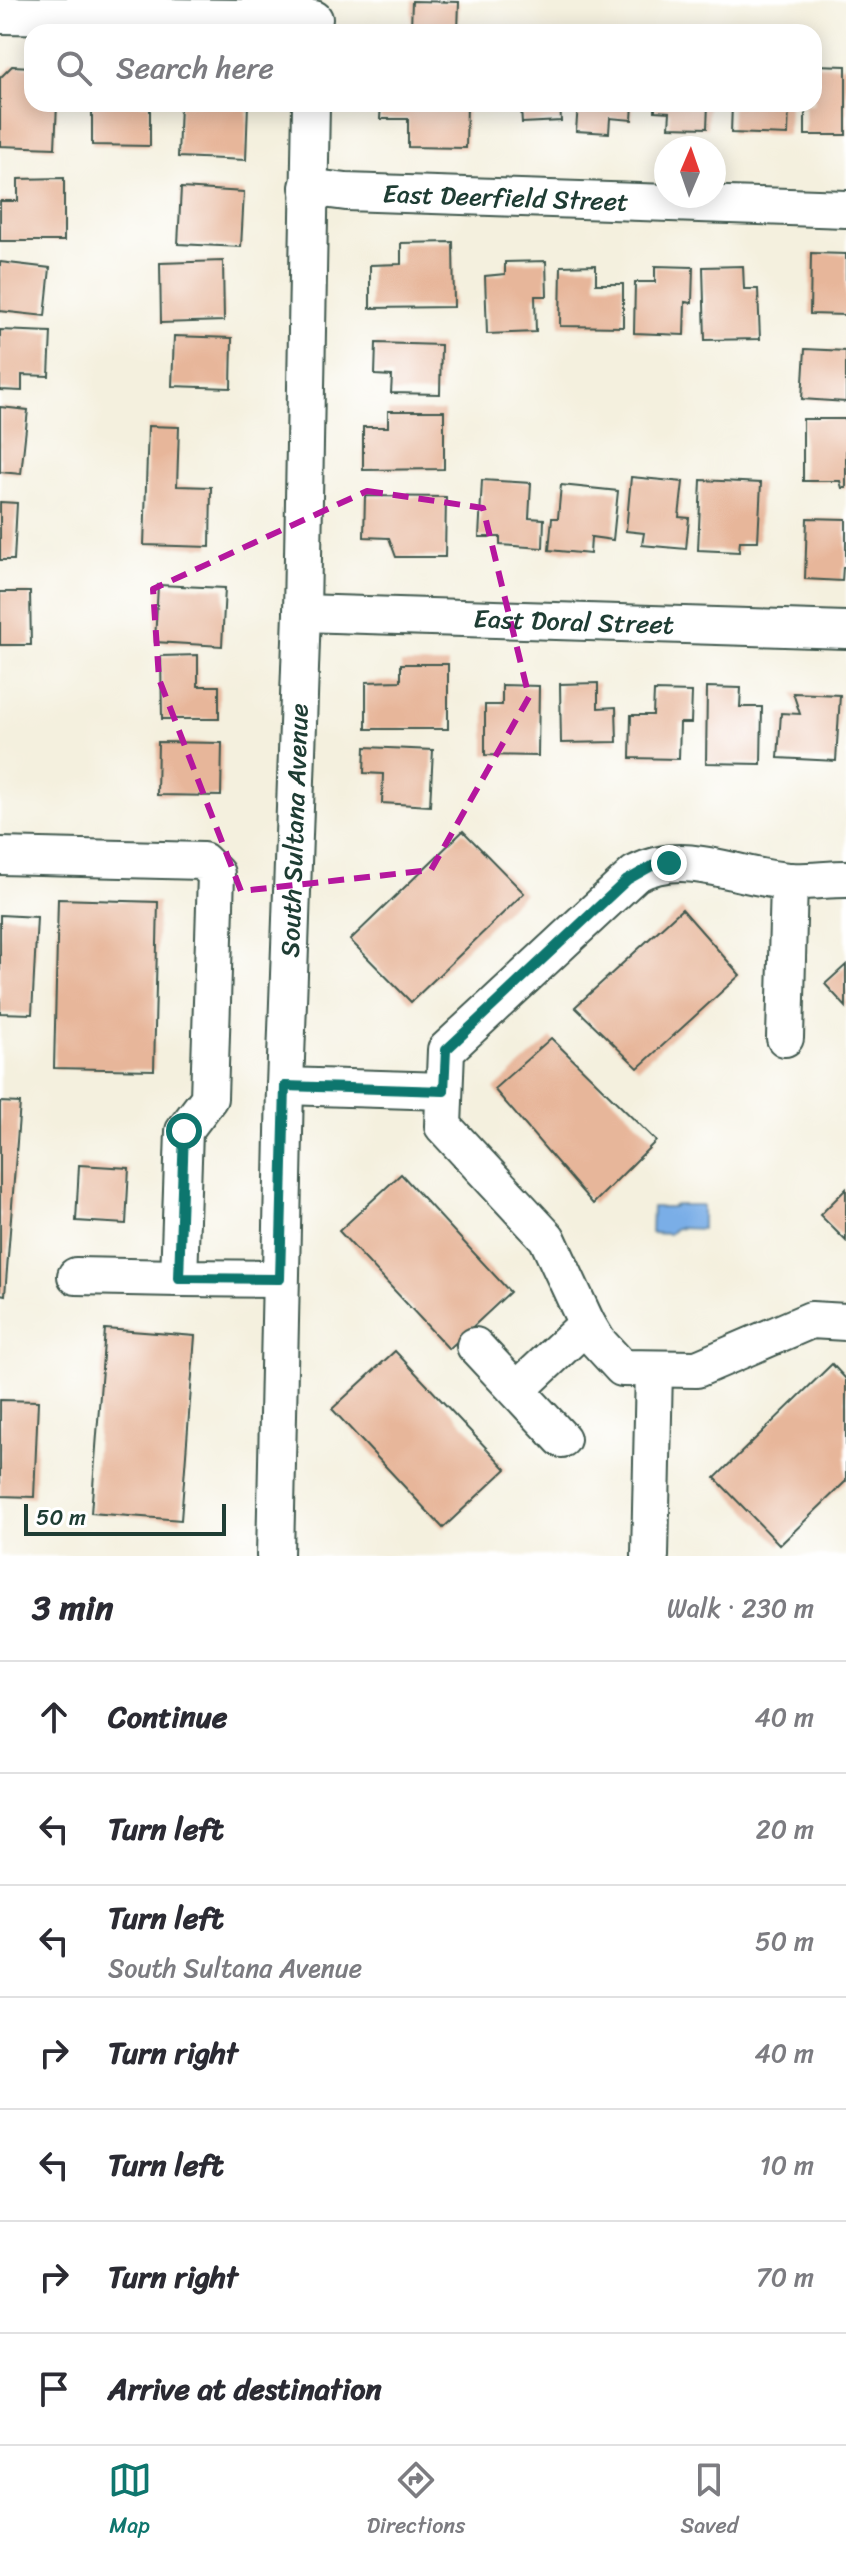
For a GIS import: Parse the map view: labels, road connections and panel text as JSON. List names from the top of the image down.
{
  "streets": {
    "street": ["East Deerfield Street", "East Doral Street", "South Sultana Avenue"]
  },
  "crossings": [
    ["East Deerfield Street", "South Sultana Avenue"],
    ["East Doral Street", "South Sultana Avenue"]
  ],
  "scale_bar": "50 m",
  "north": "top",
  "page": {
    "search": "Search here",
    "scale": "50 m",
    "heading": ["3 min", "Walk · 230 m"],
    "list": [
      ["Continue", "40 m"],
      ["Turn left", "20 m"],
      ["Turn left", "South Sultana Avenue", "50 m"],
      ["Turn right", "40 m"],
      ["Turn left", "10 m"],
      ["Turn right", "70 m"],
      "Arrive at destination"
    ],
    "nav": ["Map", "Directions", "Saved"]
  }
}
